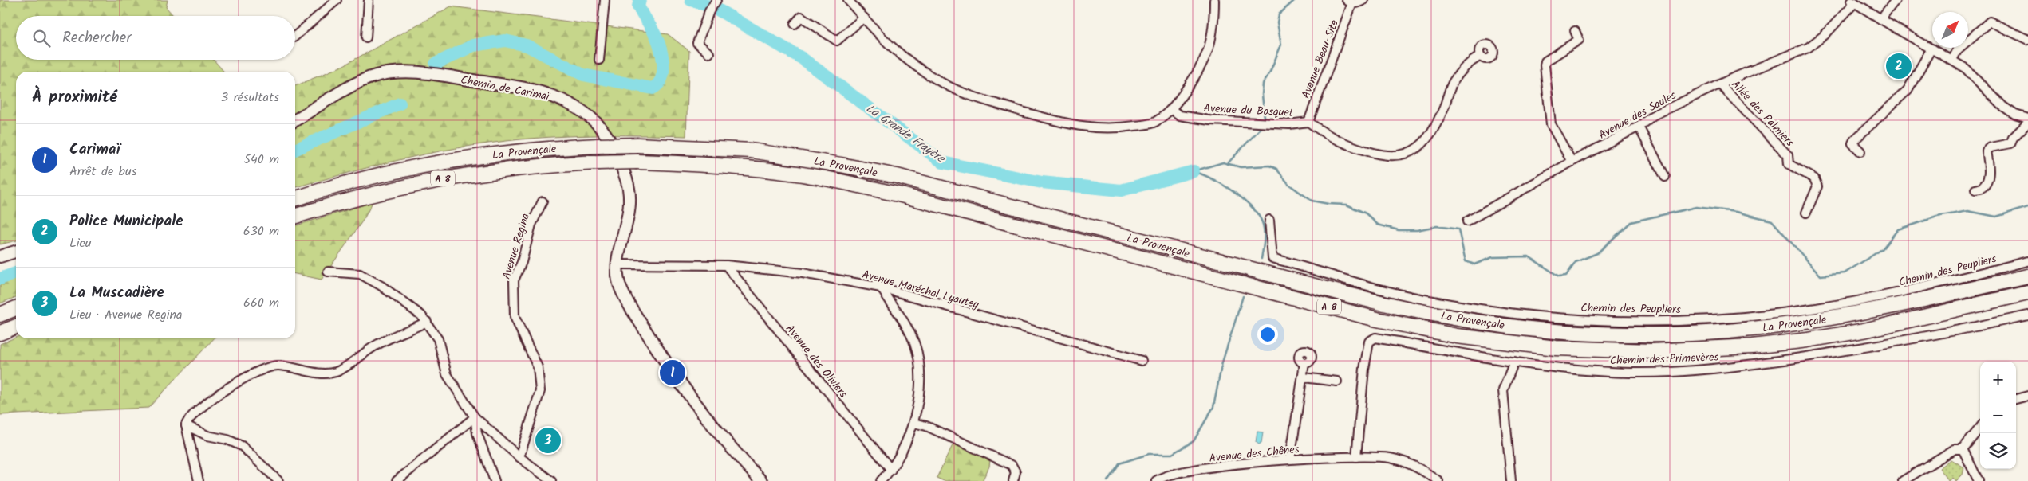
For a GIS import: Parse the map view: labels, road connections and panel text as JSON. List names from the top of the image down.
{
  "streets": {
    "highway": ["La Provençale", "A 8"],
    "street": [
      "Avenue Beau-Site",
      "Chemin de Carimaï",
      "Avenue du Bosquet",
      "Allée des Palmiers",
      "Avenue des Saules",
      "Avenue Regina",
      "Chemin des Peupliers",
      "Avenue Maréchal Lyautey",
      "Chemin des Primevères",
      "Avenue des Oliviers",
      "Avenue des Chênes"
    ]
  },
  "crossings": [
    ["Avenue Beau-Site", "Avenue du Bosquet"],
    ["Chemin de Carimaï", "Avenue Maréchal Lyautey"],
    ["Allée des Palmiers", "Avenue des Saules"],
    ["Avenue Maréchal Lyautey", "Avenue des Oliviers"],
    ["Chemin des Primevères", "Avenue des Chênes"]
  ],
  "water": ["La Grande Frayère"],
  "north": "top right",
  "page": {
    "search": "Rechercher",
    "pins": ["2", "1", "3"],
    "heading": ["À proximité", "3 résultats"],
    "list": [
      {
        "mark": "1",
        "name": "Carimaï",
        "note": "Arrêt de bus",
        "value": "540 m"
      },
      {
        "mark": "2",
        "name": "Police Municipale",
        "note": "Lieu",
        "value": "630 m"
      },
      {
        "mark": "3",
        "name": "La Muscadière",
        "note": "Lieu · Avenue Regina",
        "value": "660 m"
      }
    ],
    "map_buttons": ["+", "−"]
  }
}
